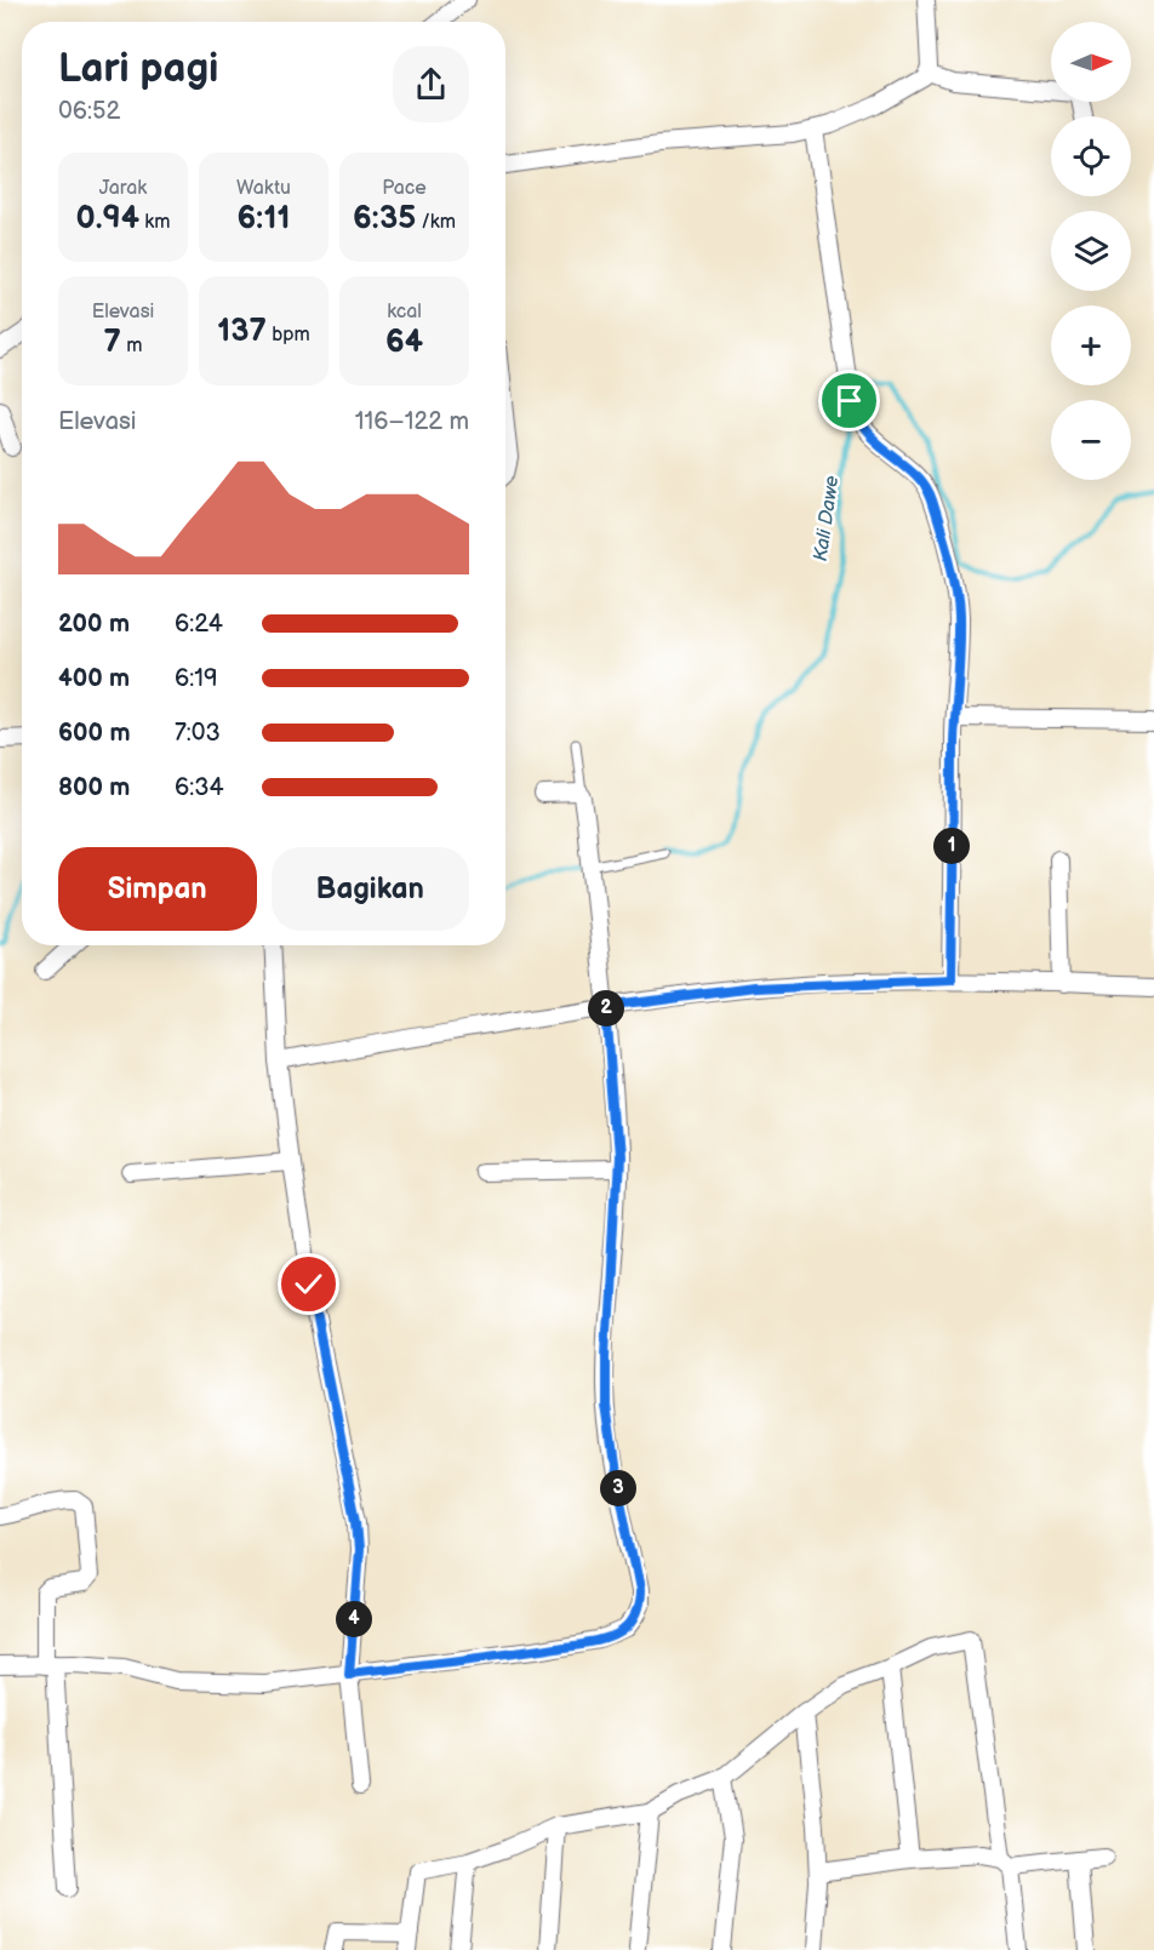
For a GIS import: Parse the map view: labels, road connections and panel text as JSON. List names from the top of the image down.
{
  "water": ["Kali Dawe"],
  "north": "right",
  "page": {
    "map_buttons": ["+", "−"],
    "heading": ["Lari pagi", "06:52"],
    "stats": [
      ["Jarak", "0.94 km"],
      ["Waktu", "6:11"],
      ["Pace", "6:35 /km"],
      ["Elevasi", "7 m"],
      ["137 bpm"],
      ["kcal", "64"]
    ],
    "chart": ["Elevasi", "116–122 m"],
    "list": [
      {
        "name": "200 m",
        "note": "6:24"
      },
      {
        "name": "400 m",
        "note": "6:19"
      },
      {
        "name": "600 m",
        "note": "7:03"
      },
      {
        "name": "800 m",
        "note": "6:34"
      }
    ],
    "pins": [
      "1",
      "2",
      "3",
      "4"
    ],
    "buttons": ["Simpan", "Bagikan"]
  }
}
